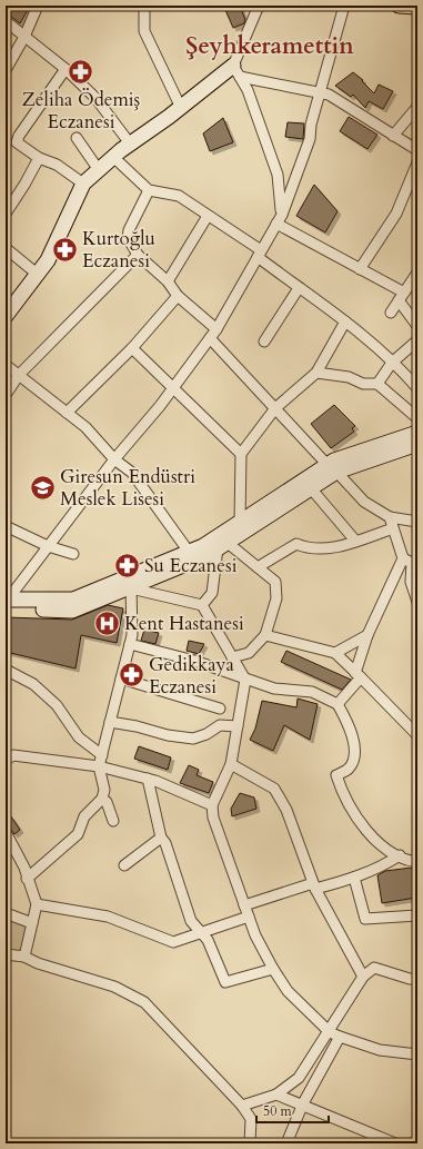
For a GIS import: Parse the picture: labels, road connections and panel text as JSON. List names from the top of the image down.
{
  "districts": ["Şeyhkeramettin"],
  "places": {
    "pharmacy": [
      "Zeliha Ödemiş Eczanesi",
      "Kurtoğlu Eczanesi",
      "Su Eczanesi",
      "Gedikkaya Eczanesi"
    ],
    "school or university": ["Giresun Endüstri Meslek Lisesi"],
    "hospital": ["Kent Hastanesi"]
  },
  "scale_bar": "50 m"
}
